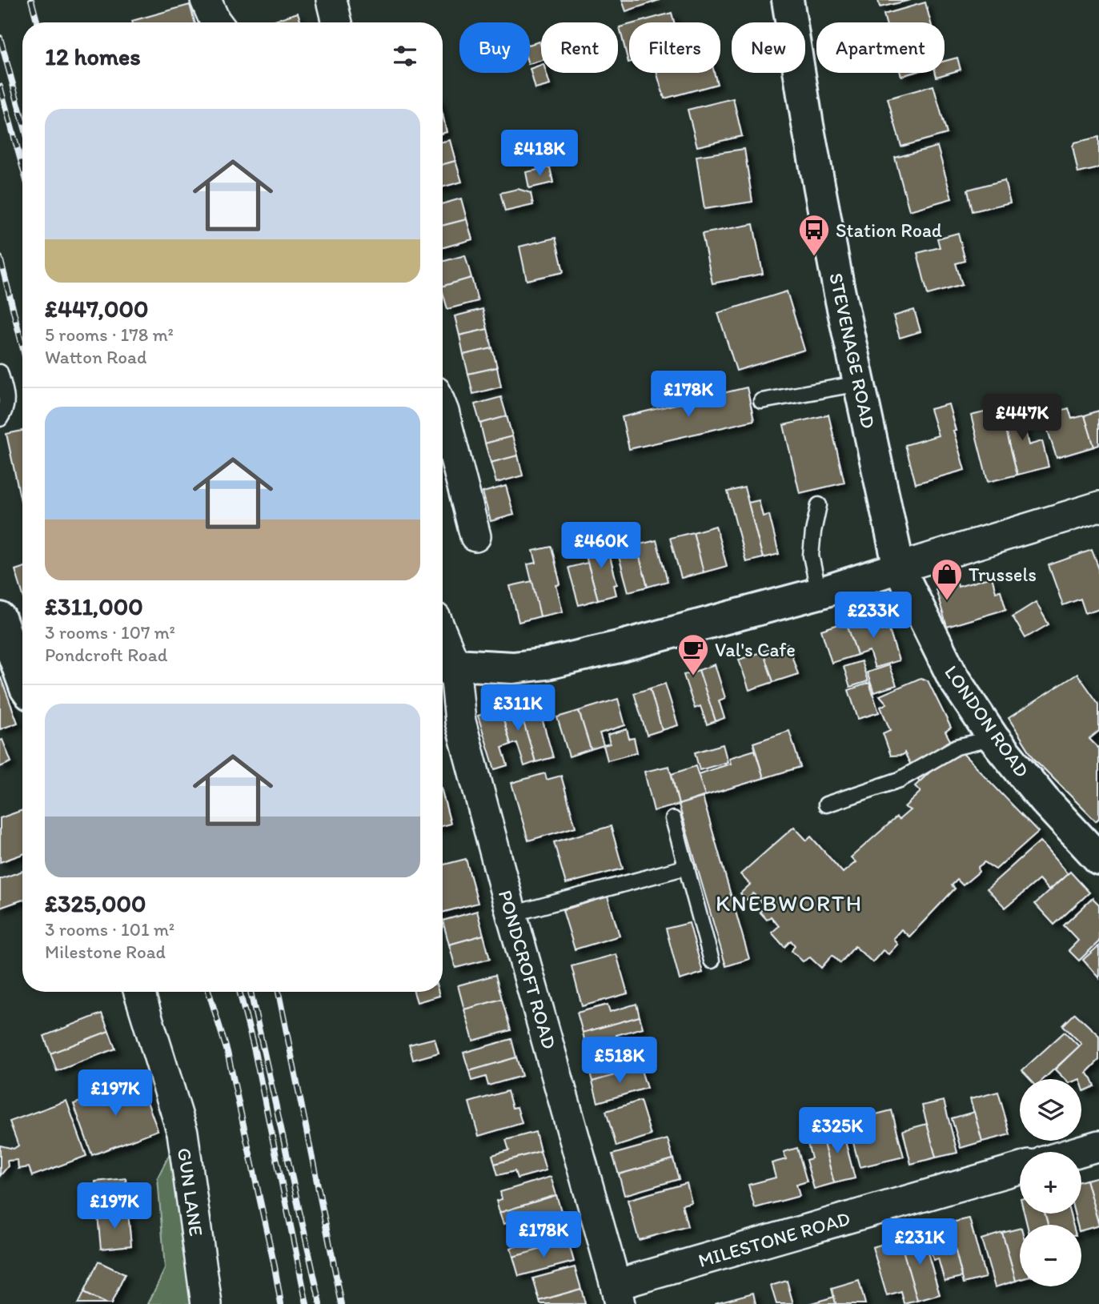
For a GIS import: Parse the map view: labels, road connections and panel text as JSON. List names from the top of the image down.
{
  "streets": {
    "main road": ["STEVENAGE ROAD", "LONDON ROAD"],
    "street": ["PONDCROFT ROAD", "GUN LANE", "MILESTONE ROAD"]
  },
  "crossings": [
    ["STEVENAGE ROAD", "LONDON ROAD"],
    ["PONDCROFT ROAD", "MILESTONE ROAD"]
  ],
  "districts": ["KNEBWORTH"],
  "places": {
    "bus stop": ["Station Road"],
    "shop": ["Trussels"],
    "cafe": ["Val's Cafe"]
  },
  "page": {
    "chip": [
      "Buy",
      "Rent",
      "Filters",
      "New",
      "Apartment"
    ],
    "heading": "12 homes",
    "list": [
      {
        "name": "£447,000",
        "note": "5 rooms · 178 m² · Watton Road"
      },
      {
        "name": "£311,000",
        "note": "3 rooms · 107 m² · Pondcroft Road"
      },
      {
        "name": "£325,000",
        "note": "3 rooms · 101 m² · Milestone Road"
      }
    ],
    "price": [
      "£418K",
      "£178K",
      "£447K",
      "£460K",
      "£233K",
      "£311K",
      "£518K",
      "£197K",
      "£325K",
      "£197K",
      "£178K",
      "£231K"
    ],
    "map_buttons": ["+", "−"]
  }
}
